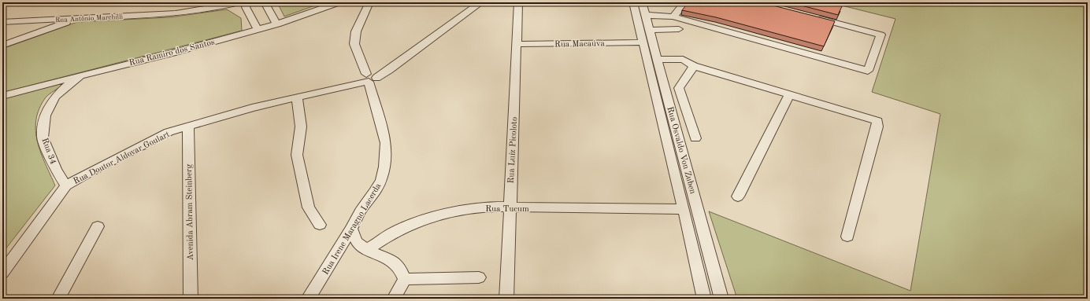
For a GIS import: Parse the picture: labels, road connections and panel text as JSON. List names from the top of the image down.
{
  "streets": {
    "street": [
      "Rua Antônio Marchilli",
      "Rua Macaúva",
      "Rua Ramiro dos Santos",
      "Rua Luíz Picoloto",
      "Rua Osvaldo Von Zuben",
      "Rua 34",
      "Rua Doutor Aldovar Goulart",
      "Rua Tucum",
      "Avenida Abram Steinberg",
      "Rua Irene Maragno Lacerda"
    ]
  },
  "crossings": [
    ["Rua Macaúva", "Rua Luíz Picoloto"],
    ["Rua Macaúva", "Rua Osvaldo Von Zuben"],
    ["Rua Ramiro dos Santos", "Rua 34"],
    ["Rua Luíz Picoloto", "Rua Tucum"],
    ["Rua Osvaldo Von Zuben", "Rua Tucum"],
    ["Rua 34", "Rua Doutor Aldovar Goulart"],
    ["Rua Doutor Aldovar Goulart", "Avenida Abram Steinberg"],
    ["Rua Doutor Aldovar Goulart", "Rua Irene Maragno Lacerda"]
  ]
}
